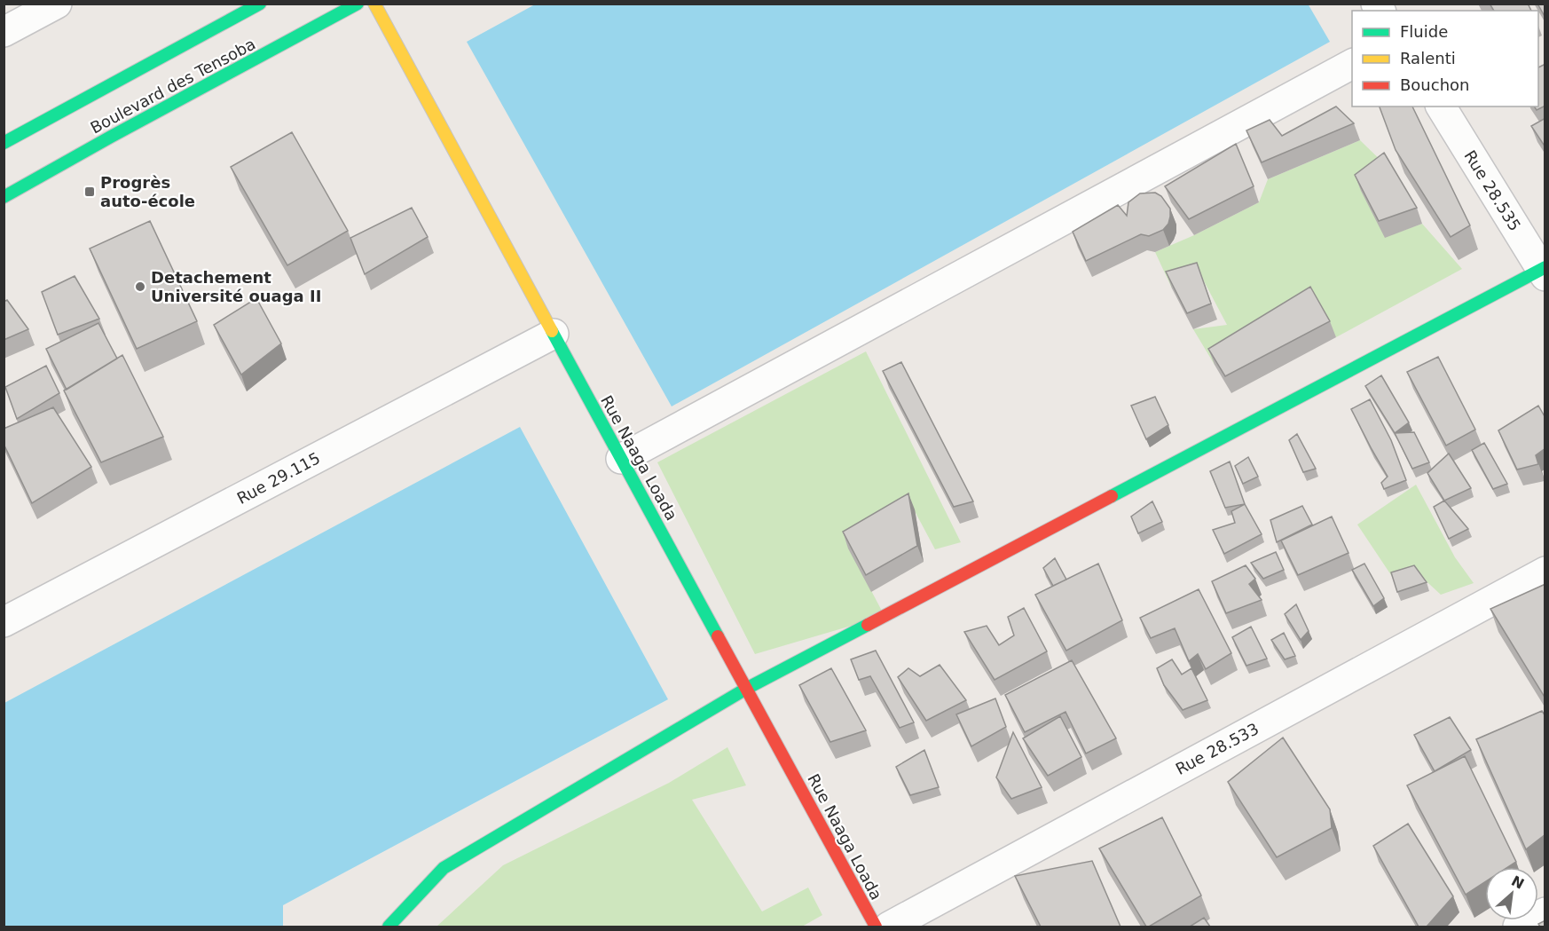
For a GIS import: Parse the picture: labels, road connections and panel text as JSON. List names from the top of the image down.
{
  "streets": {
    "street": [
      "Boulevard des Tensoba",
      "Rue 28.535",
      "Rue Naaga Loada",
      "Rue 29.115",
      "Rue 28.533"
    ]
  },
  "crossings": [
    ["Rue Naaga Loada", "Rue 29.115"]
  ],
  "places": {
    "transit": ["Progrès auto-école"],
    "other": ["Detachement Université ouaga II"]
  },
  "legend": ["Fluide", "Ralenti", "Bouchon"],
  "north": "top right"
}
